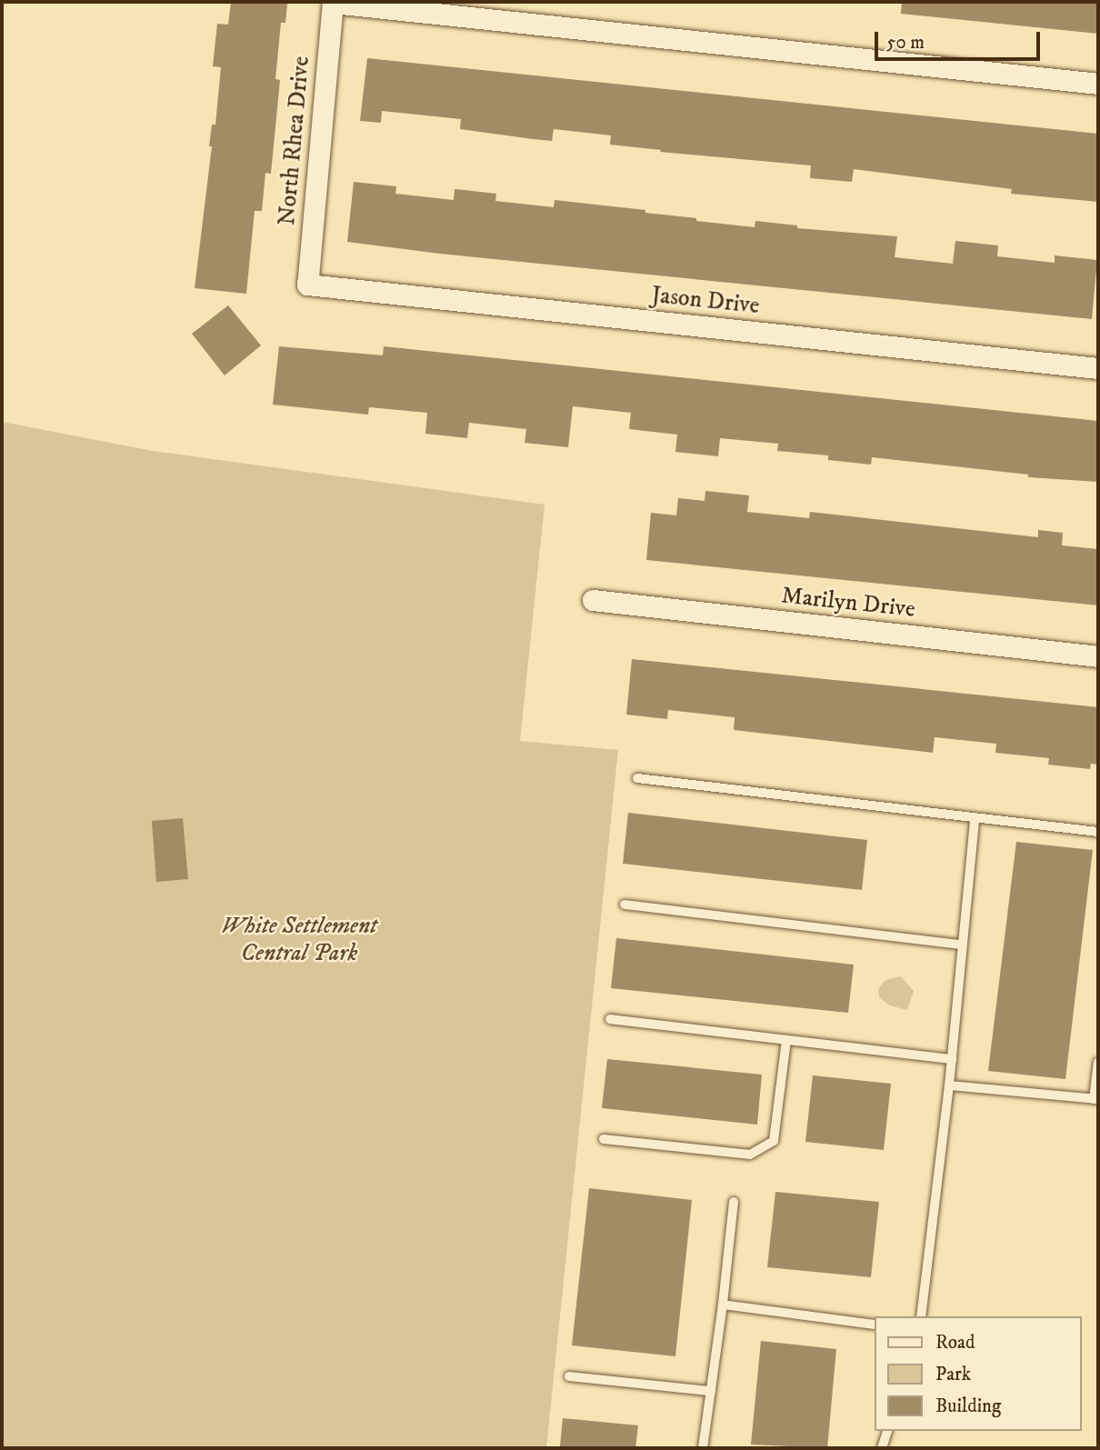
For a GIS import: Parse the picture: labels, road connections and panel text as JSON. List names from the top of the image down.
{
  "streets": {
    "street": ["North Rhea Drive", "Jason Drive", "Marilyn Drive"]
  },
  "crossings": [
    ["North Rhea Drive", "Jason Drive"]
  ],
  "parks": ["White Settlement Central Park"],
  "legend": ["Road", "Park", "Building"],
  "scale_bar": "50 m"
}
